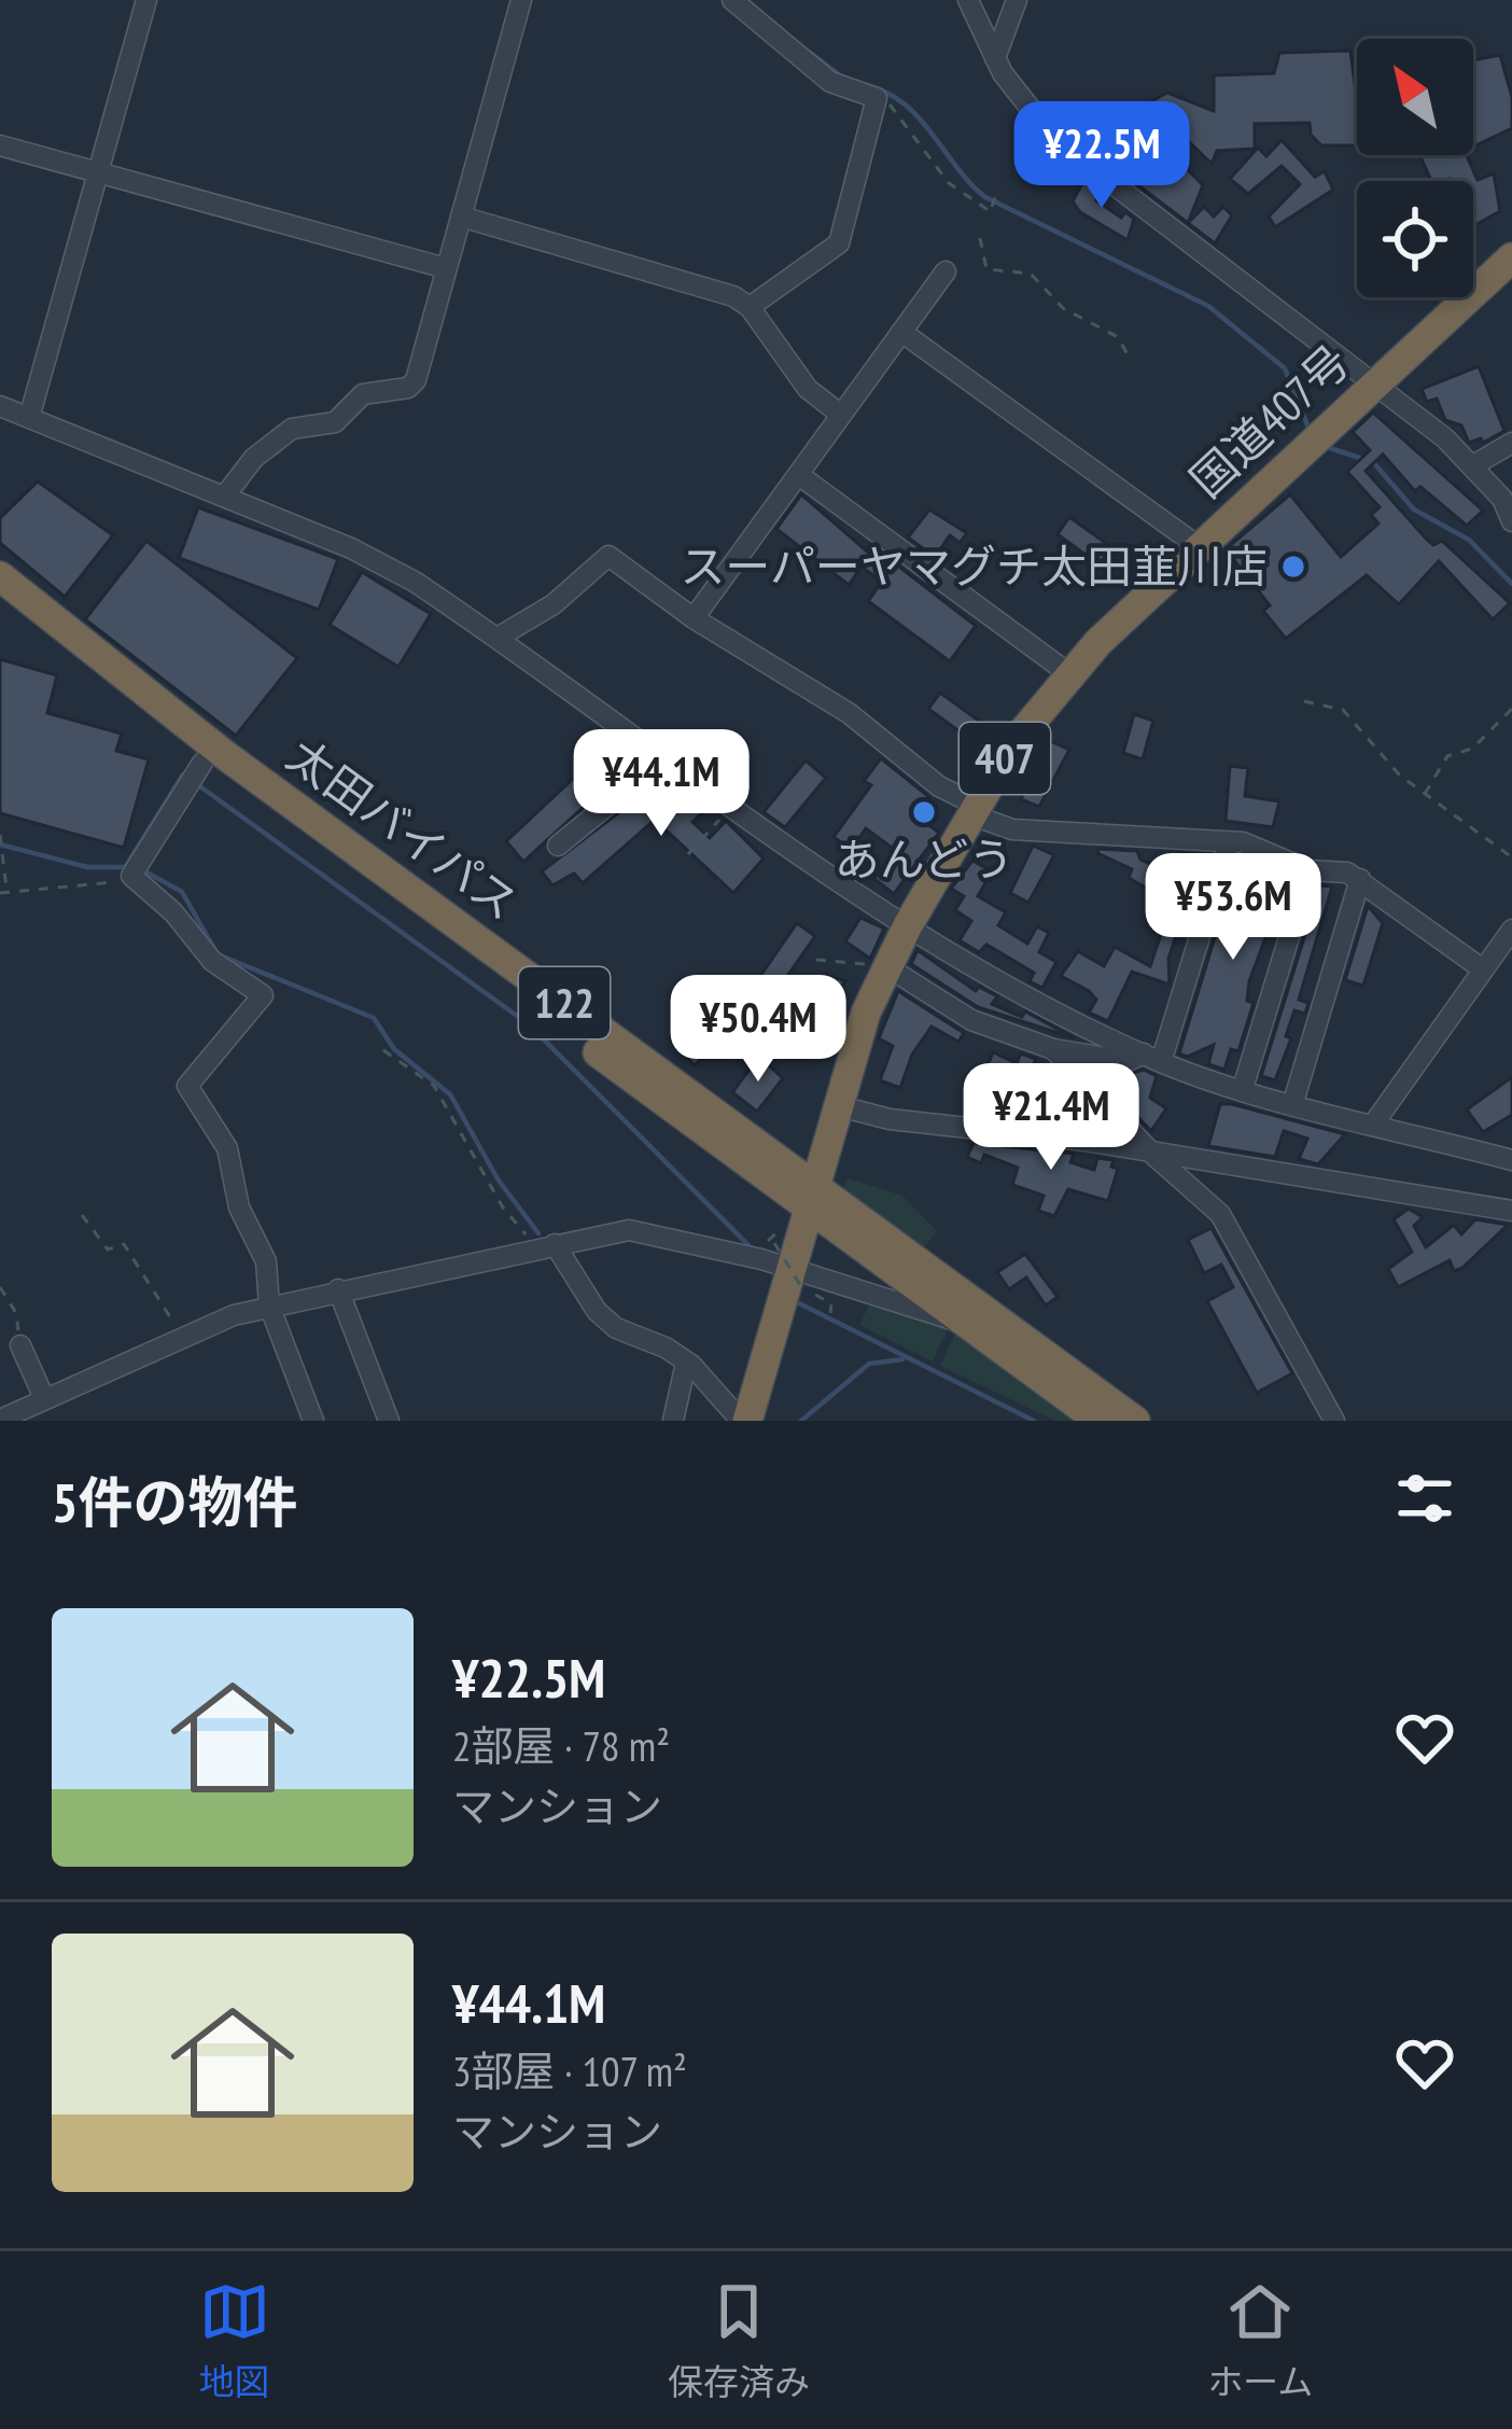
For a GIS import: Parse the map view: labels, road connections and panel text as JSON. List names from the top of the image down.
{
  "streets": {
    "highway": [
      "国道407号",
      "407",
      "太田バイパス",
      "122"
    ]
  },
  "crossings": [
    ["国道407号", "太田バイパス"]
  ],
  "places": ["スーパーヤマグチ太田韮川店", "あんどう"],
  "north": "top left",
  "page": {
    "price": [
      "¥22.5M",
      "¥44.1M",
      "¥53.6M",
      "¥50.4M",
      "¥21.4M"
    ],
    "heading": "5件の物件",
    "list": [
      {
        "name": "¥22.5M",
        "note": "2部屋 · 78 m² · マンション"
      },
      {
        "name": "¥44.1M",
        "note": "3部屋 · 107 m² · マンション"
      }
    ],
    "tabs": ["地図", "保存済み", "ホーム"]
  }
}
